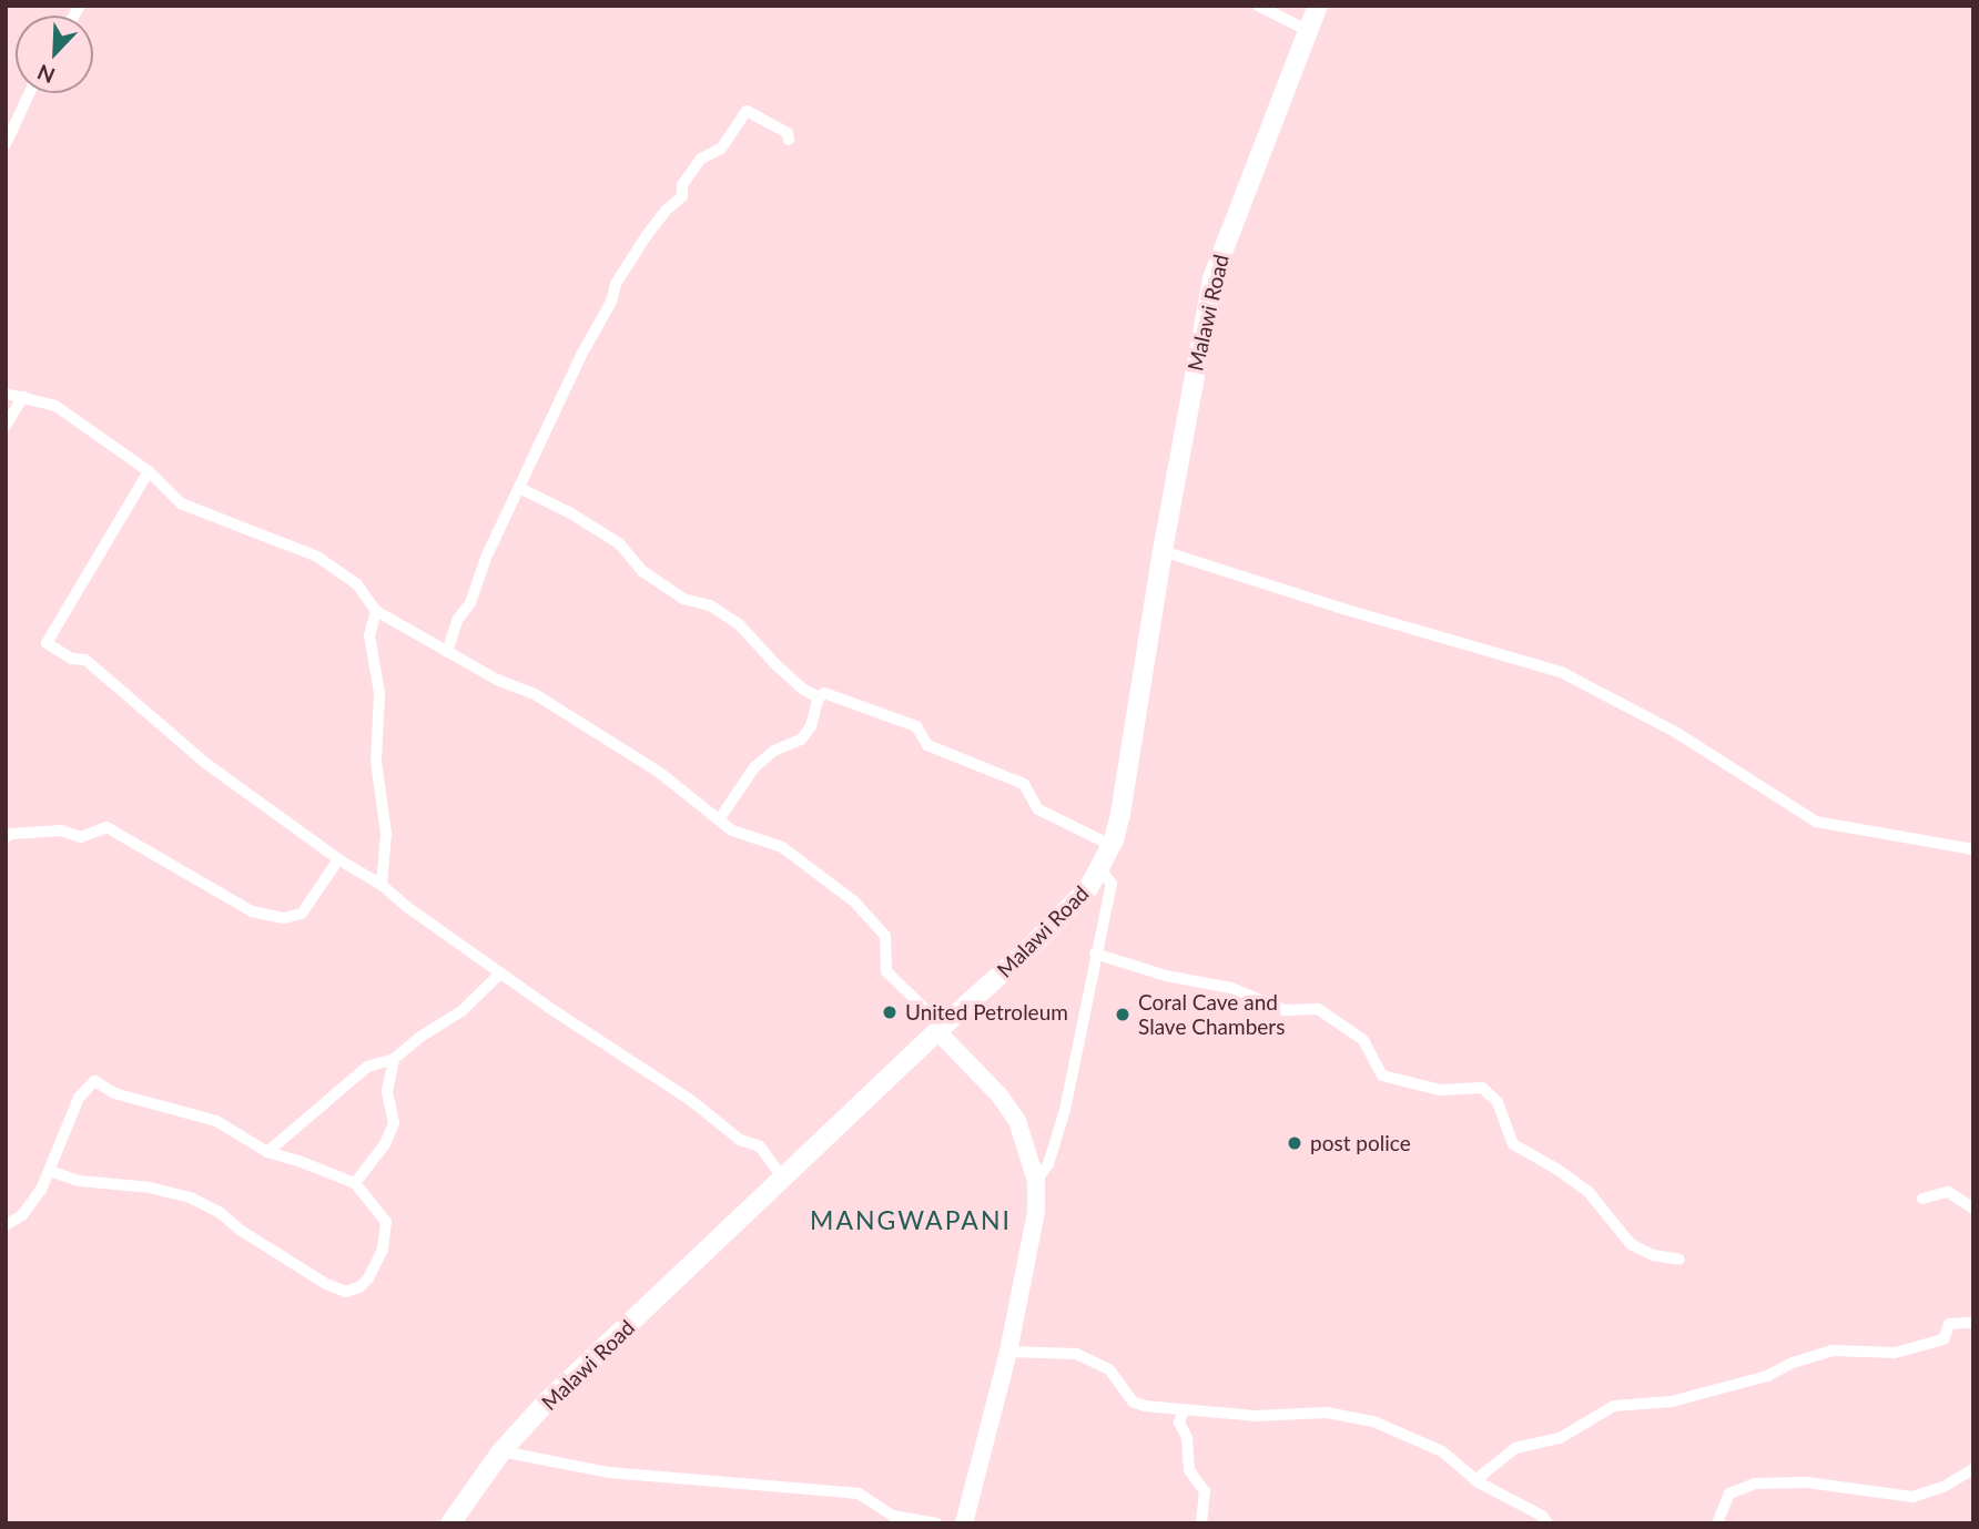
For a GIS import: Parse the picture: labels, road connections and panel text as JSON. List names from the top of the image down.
{
  "streets": {
    "main road": ["Malawi Road"]
  },
  "districts": ["MANGWAPANI"],
  "places": ["United Petroleum", "Coral Cave and Slave Chambers", "post police"],
  "north": "bottom left"
}
